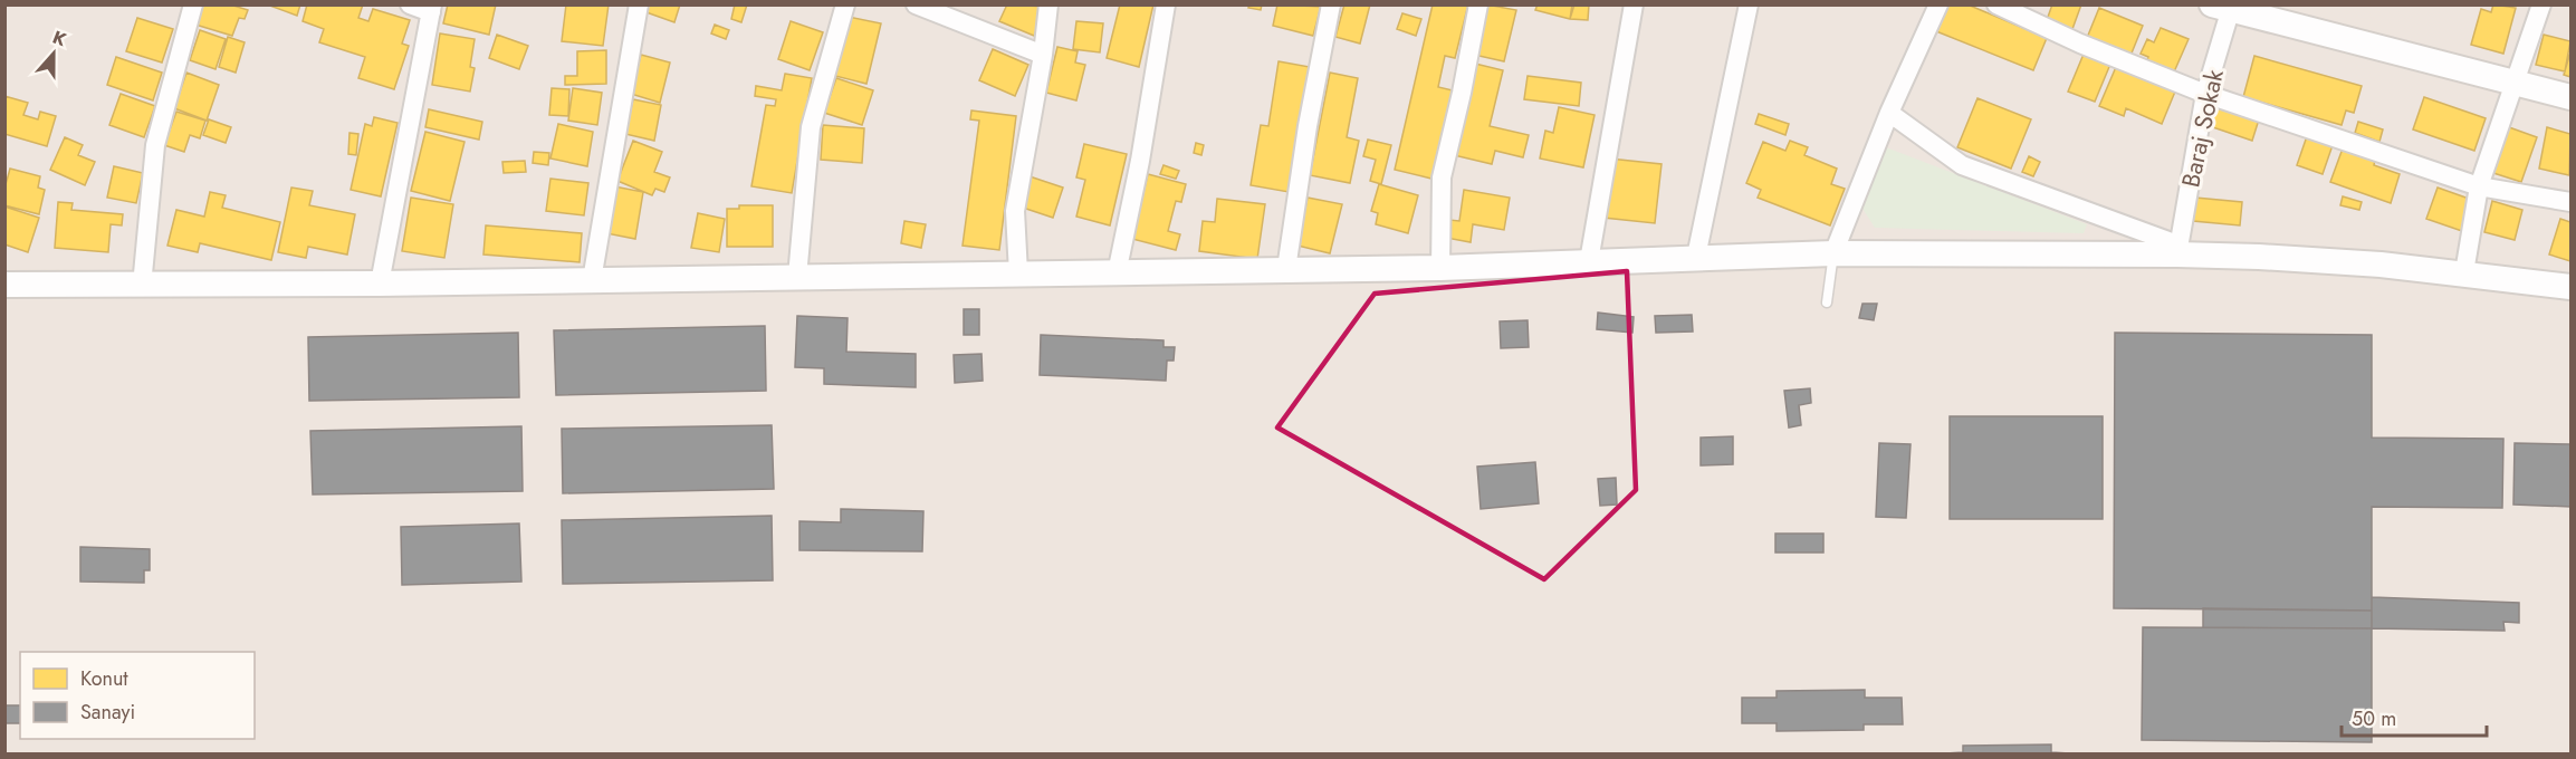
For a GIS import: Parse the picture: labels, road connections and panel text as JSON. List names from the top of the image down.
{
  "streets": {
    "street": ["Baraj Sokak"]
  },
  "legend": ["Konut", "Sanayi"],
  "scale_bar": "50 m",
  "north": "top"
}
